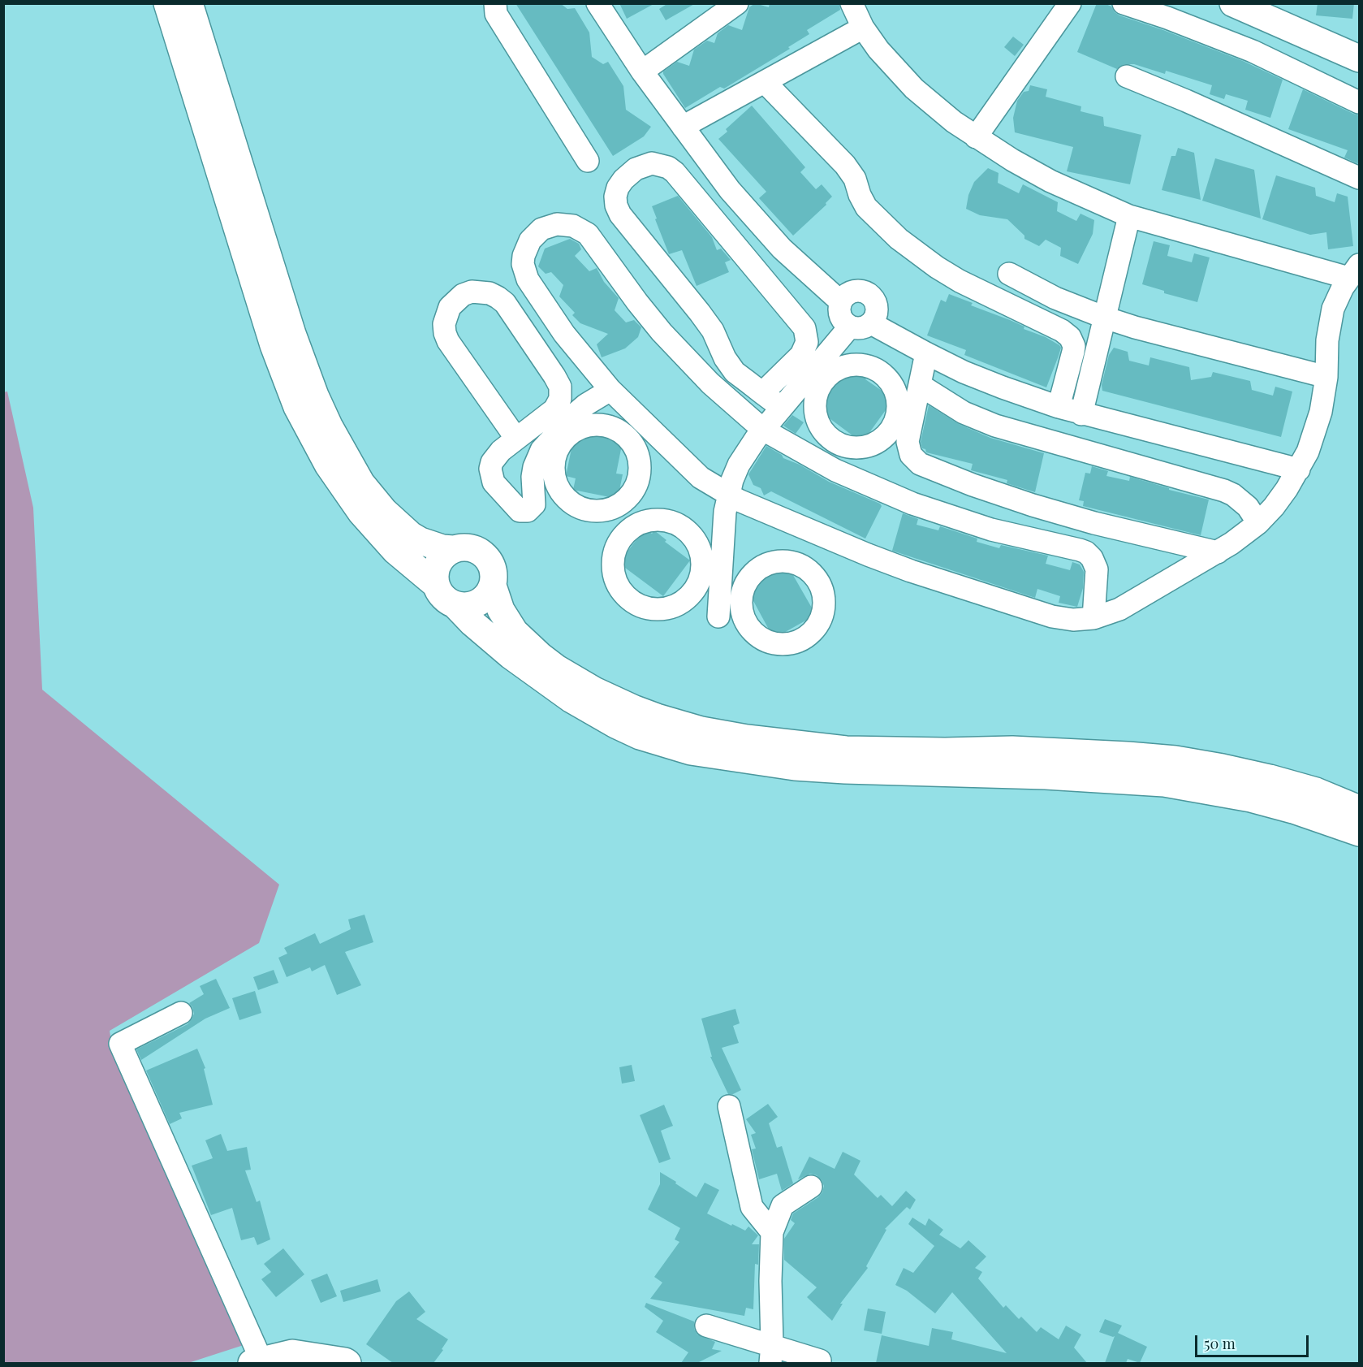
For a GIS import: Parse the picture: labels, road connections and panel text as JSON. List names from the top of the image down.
{
  "scale_bar": "50 m"
}
